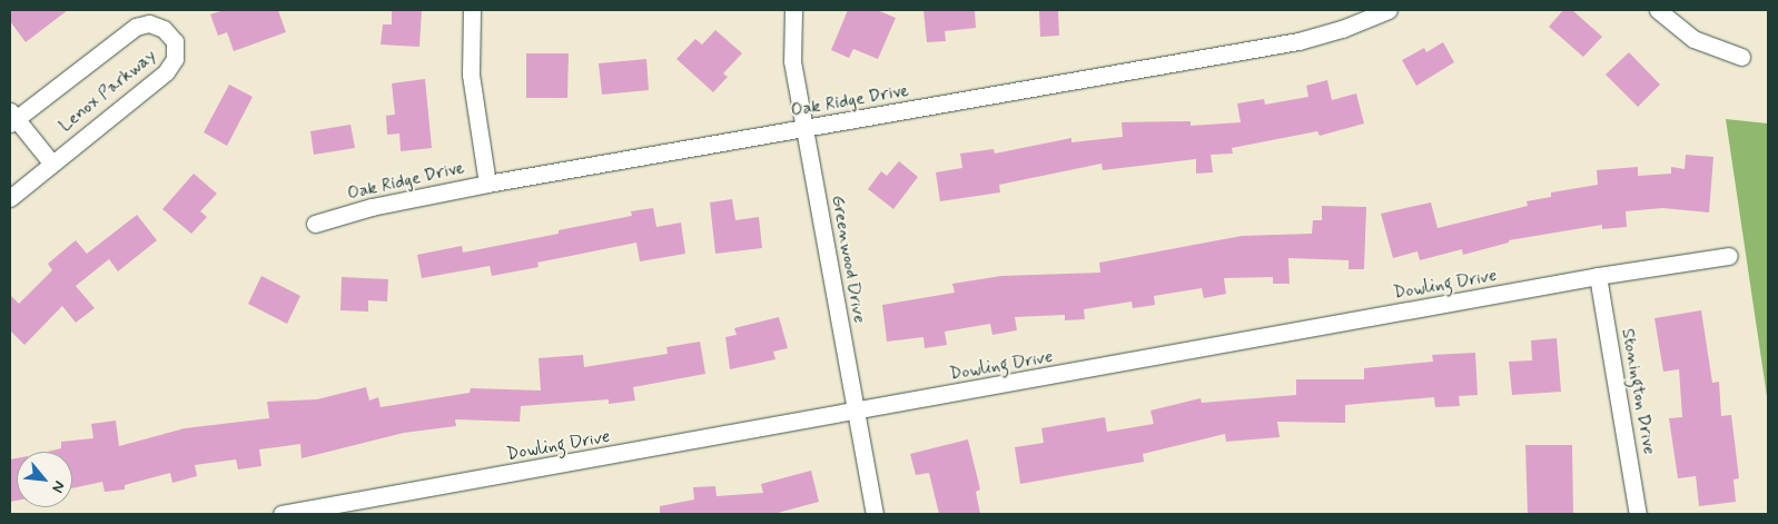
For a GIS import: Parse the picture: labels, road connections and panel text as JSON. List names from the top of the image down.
{
  "streets": {
    "street": [
      "Lenox Parkway",
      "Oak Ridge Drive",
      "Greenwood Drive",
      "Dowling Drive",
      "Stonington Drive"
    ]
  },
  "crossings": [
    ["Oak Ridge Drive", "Greenwood Drive"],
    ["Greenwood Drive", "Dowling Drive"],
    ["Dowling Drive", "Stonington Drive"]
  ],
  "north": "bottom right"
}
